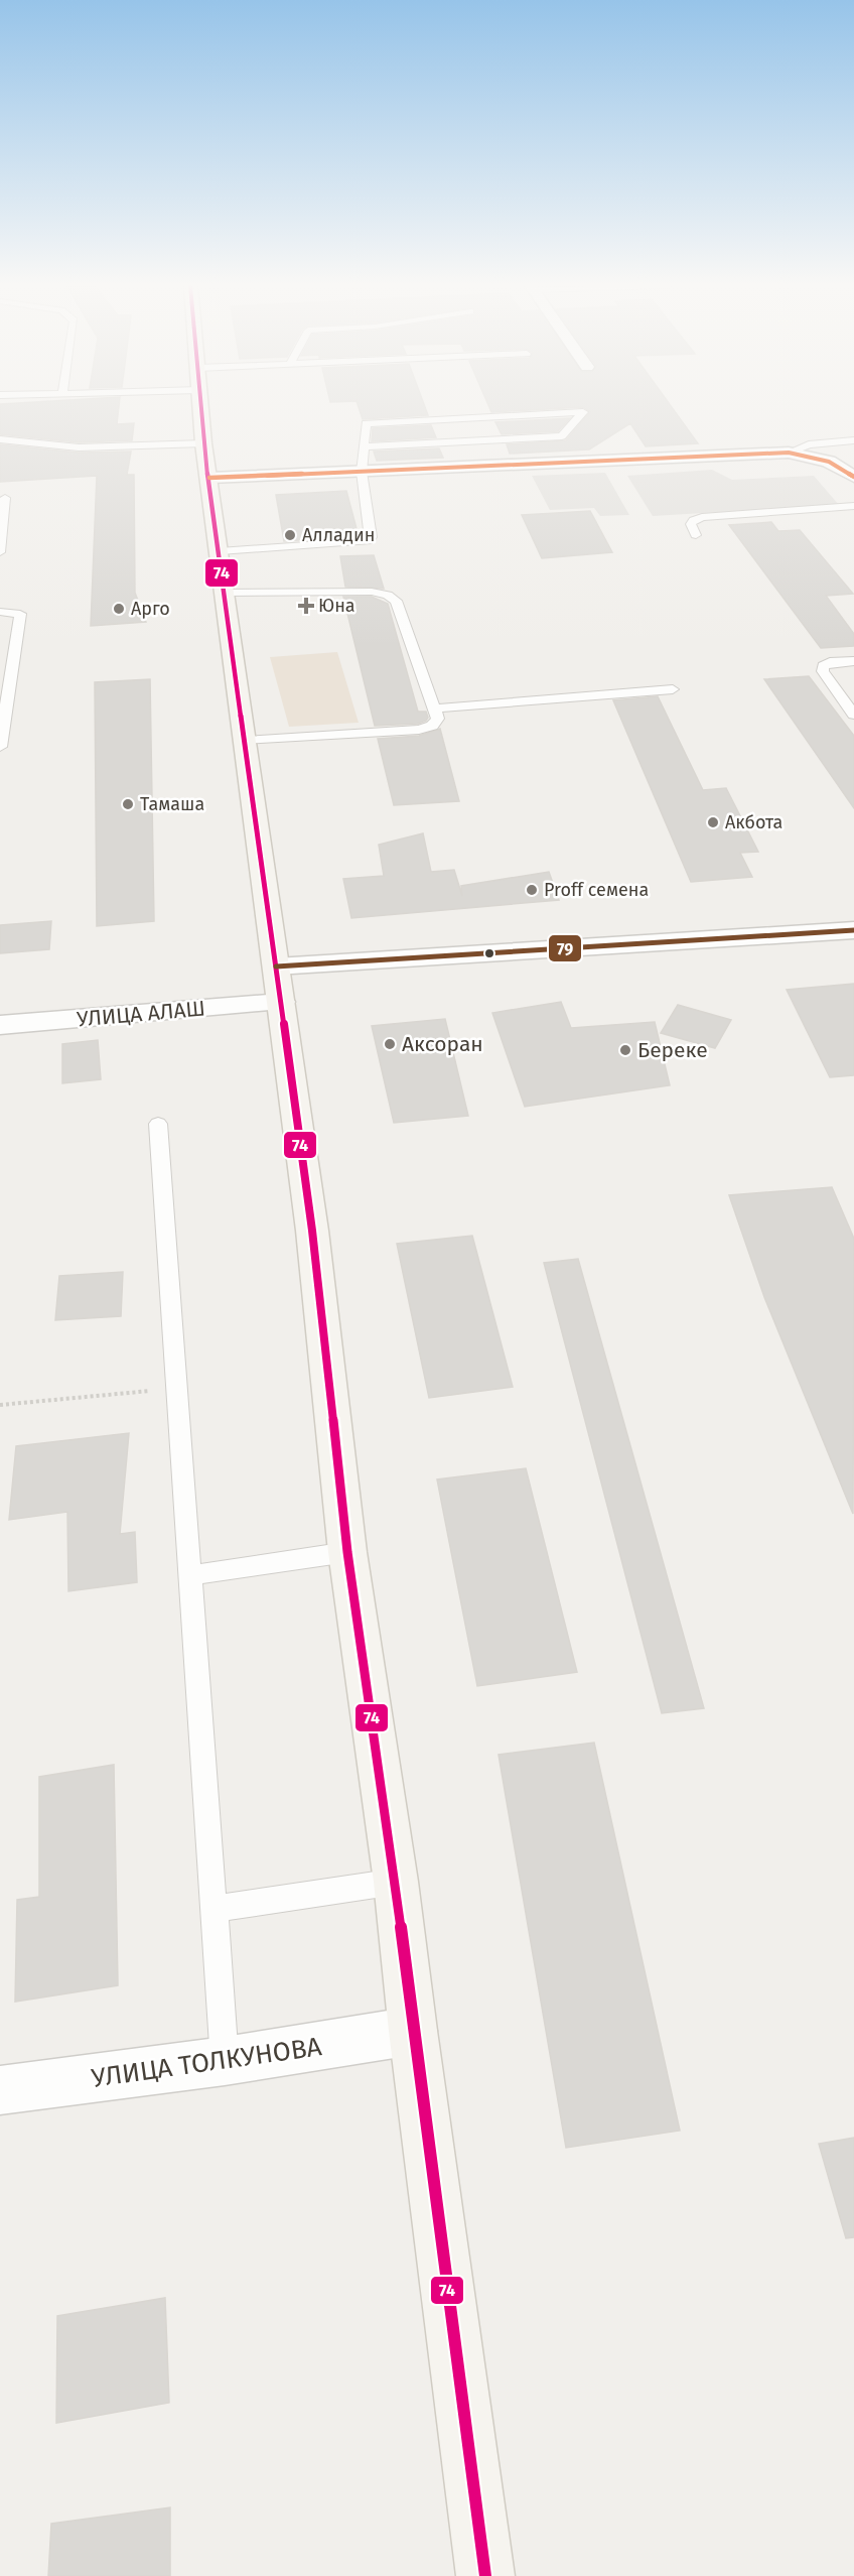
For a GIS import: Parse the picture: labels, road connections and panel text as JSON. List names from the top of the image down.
{
  "streets": {
    "street": ["УЛИЦА АЛАШ", "УЛИЦА ТОЛКУНОВА"]
  },
  "places": {
    "other": [
      "Алладин",
      "Арго",
      "Тамаша",
      "Акбота",
      "Proff семена",
      "Аксоран",
      "Береке"
    ],
    "health": ["Юна"]
  },
  "lines": ["transit line 74", "transit line 79"]
}
